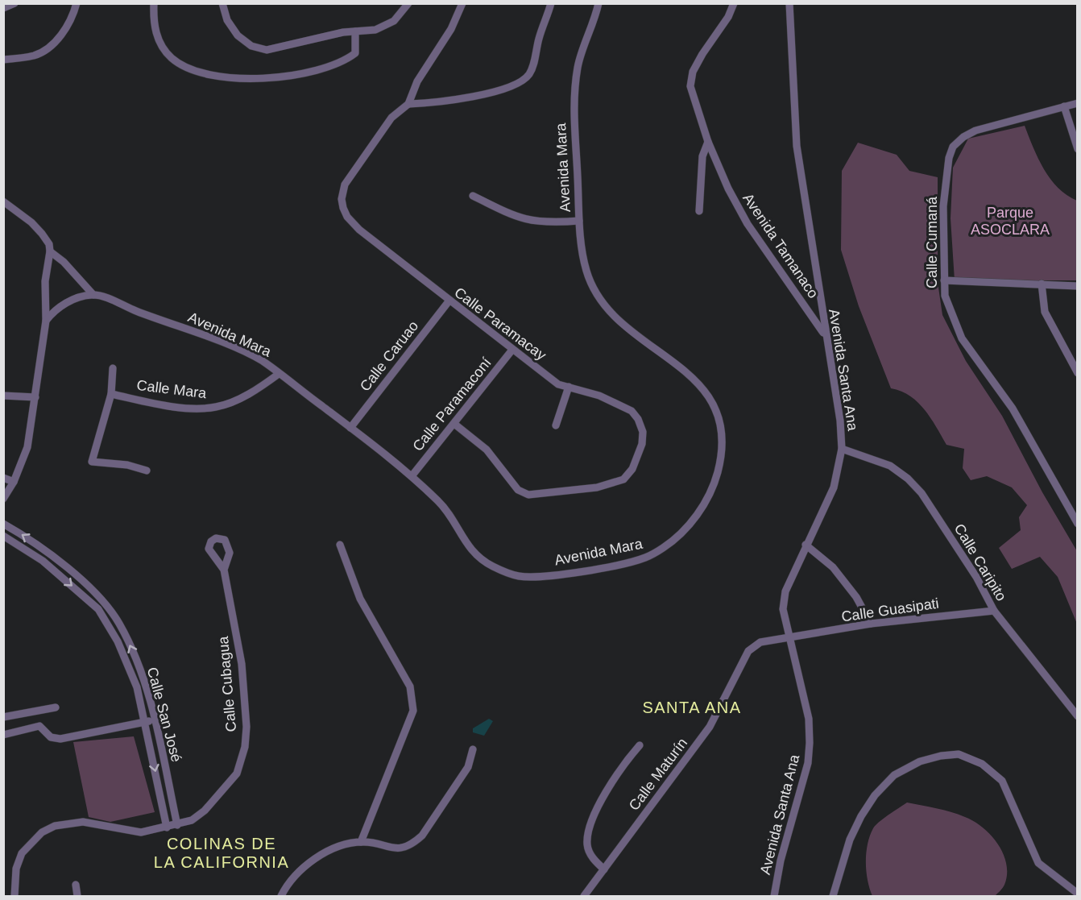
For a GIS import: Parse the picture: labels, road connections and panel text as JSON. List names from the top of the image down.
{
  "streets": {
    "street": [
      "Avenida Mara",
      "Calle Cumaná",
      "Avenida Tamanaco",
      "Calle Paramacay",
      "Calle Caruao",
      "Avenida Santa Ana",
      "Calle Mara",
      "Calle Paramaconí",
      "Calle Caripito",
      "Calle Guasipati",
      "Calle Cubagua",
      "Calle San José",
      "Calle Maturín"
    ]
  },
  "crossings": [
    ["Avenida Mara", "Calle Caruao"],
    ["Avenida Mara", "Calle Mara"],
    ["Avenida Mara", "Calle Paramaconí"],
    ["Avenida Tamanaco", "Avenida Santa Ana"],
    ["Calle Paramacay", "Calle Caruao"],
    ["Calle Paramacay", "Calle Paramaconí"],
    ["Avenida Santa Ana", "Calle Caripito"],
    ["Avenida Santa Ana", "Calle Guasipati"],
    ["Avenida Santa Ana", "Calle Maturín"],
    ["Calle Caripito", "Calle Guasipati"],
    ["Calle Guasipati", "Calle Maturín"],
    ["Calle Cubagua", "Calle San José"]
  ],
  "districts": ["SANTA ANA", "COLINAS DE LA CALIFORNIA"],
  "parks": ["Parque ASOCLARA"]
}
